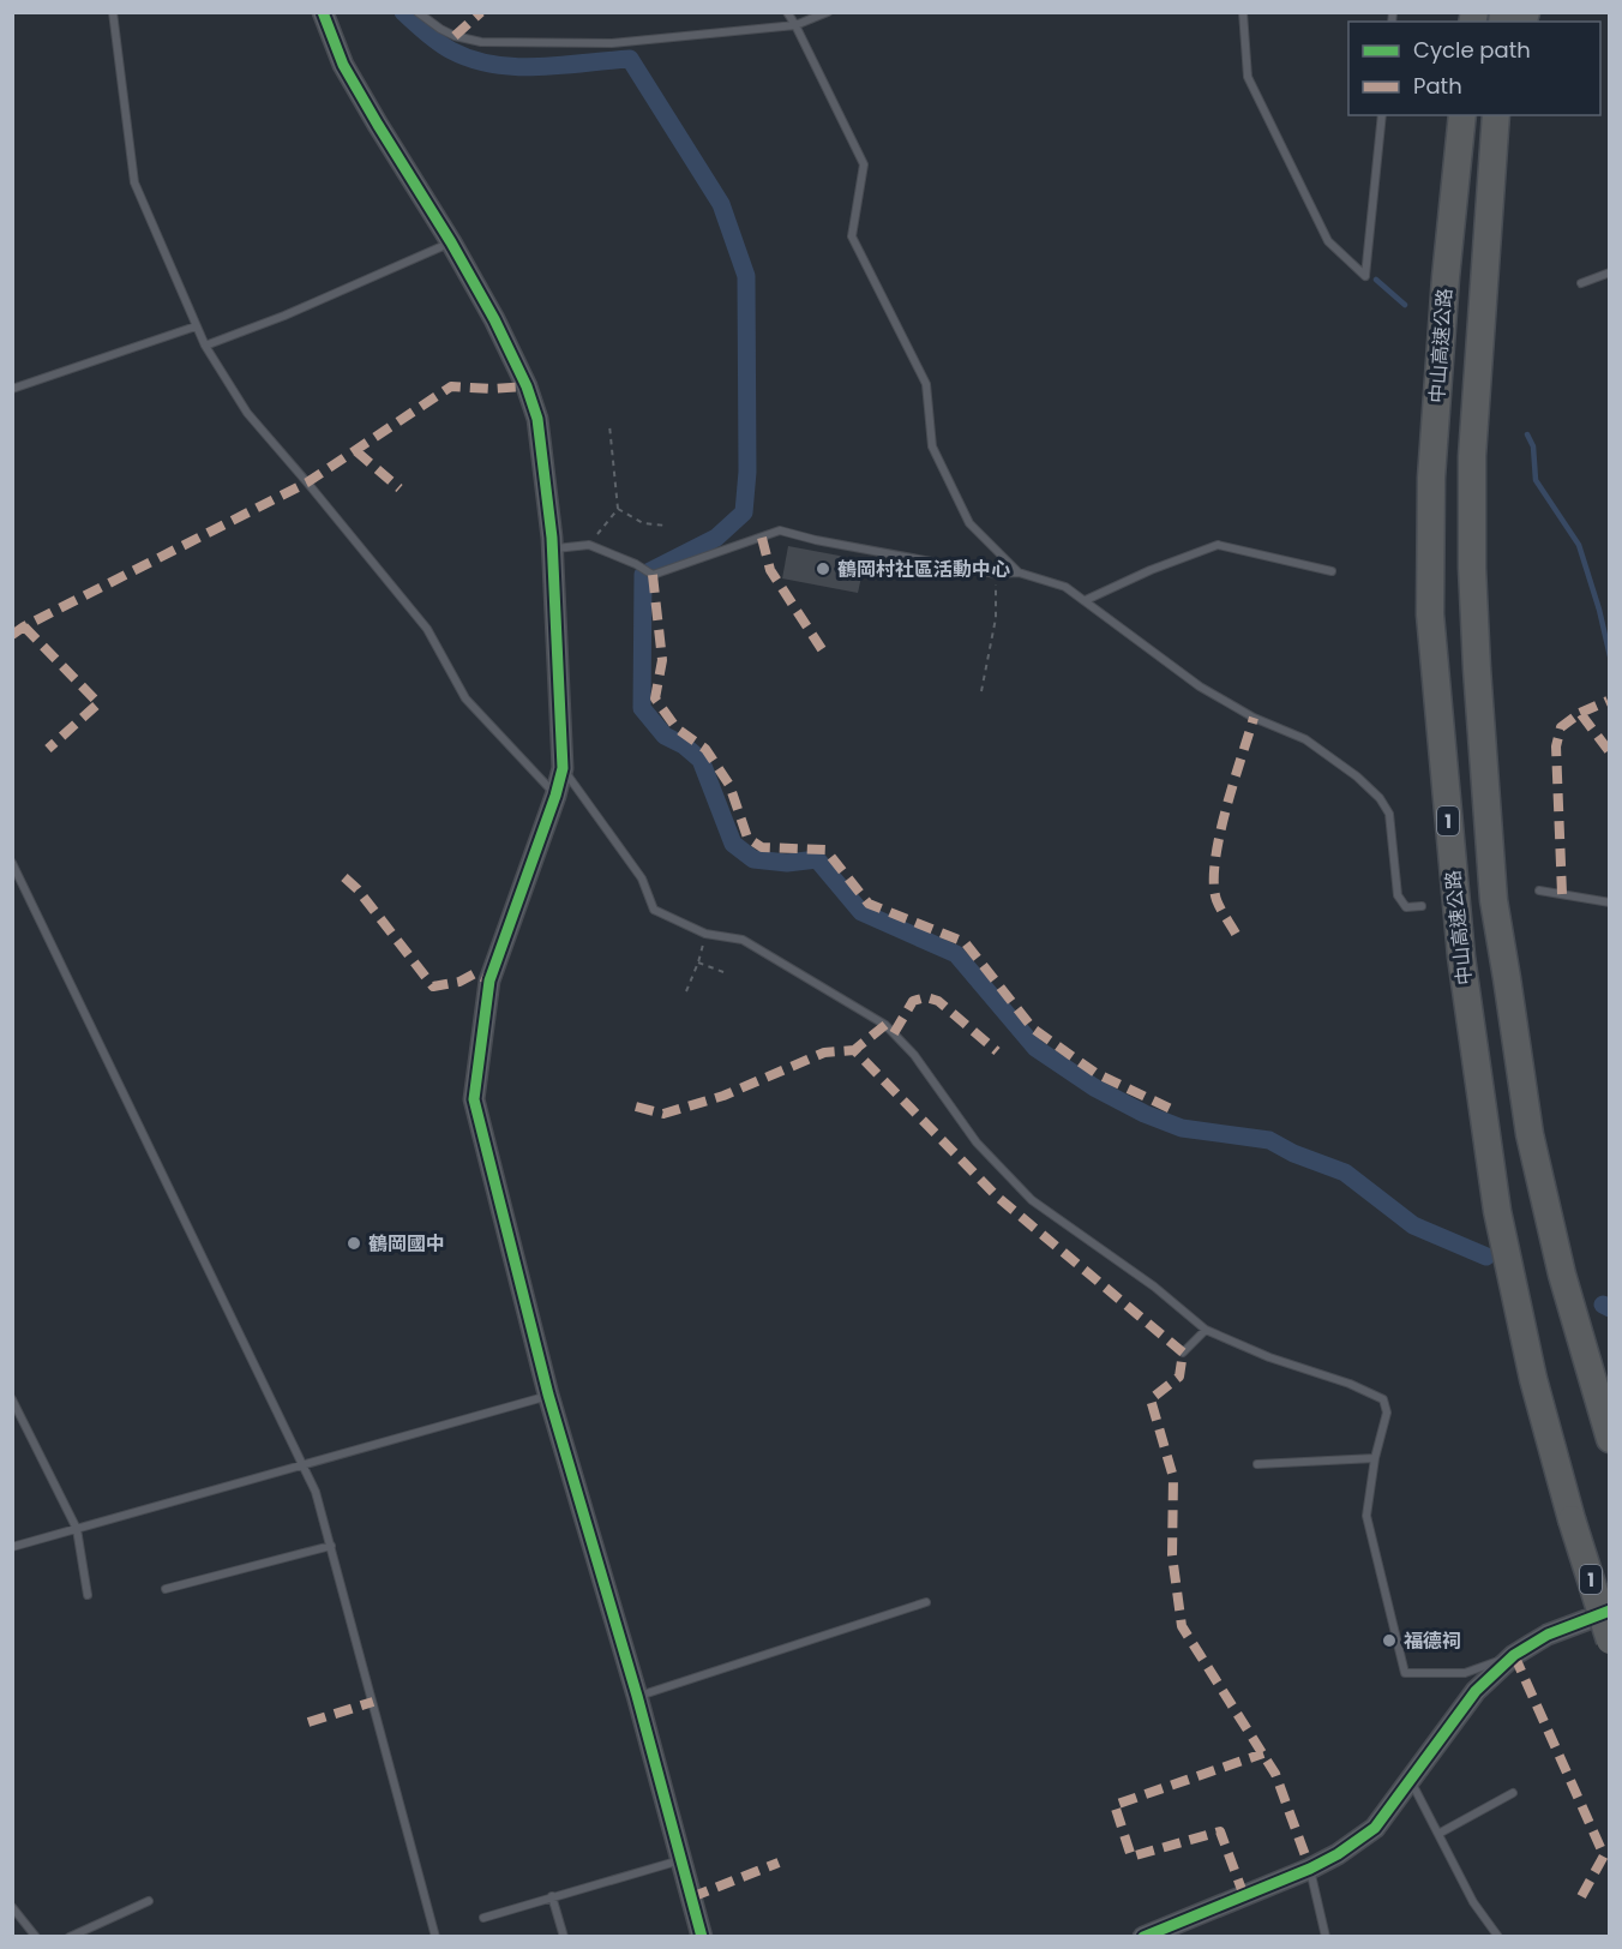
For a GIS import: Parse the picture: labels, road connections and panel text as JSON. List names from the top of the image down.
{
  "streets": {
    "highway": ["中山高速公路", "1"]
  },
  "places": ["鶴岡村社區活動中心", "鶴岡國中", "福德祠"],
  "legend": ["Cycle path", "Path"]
}
